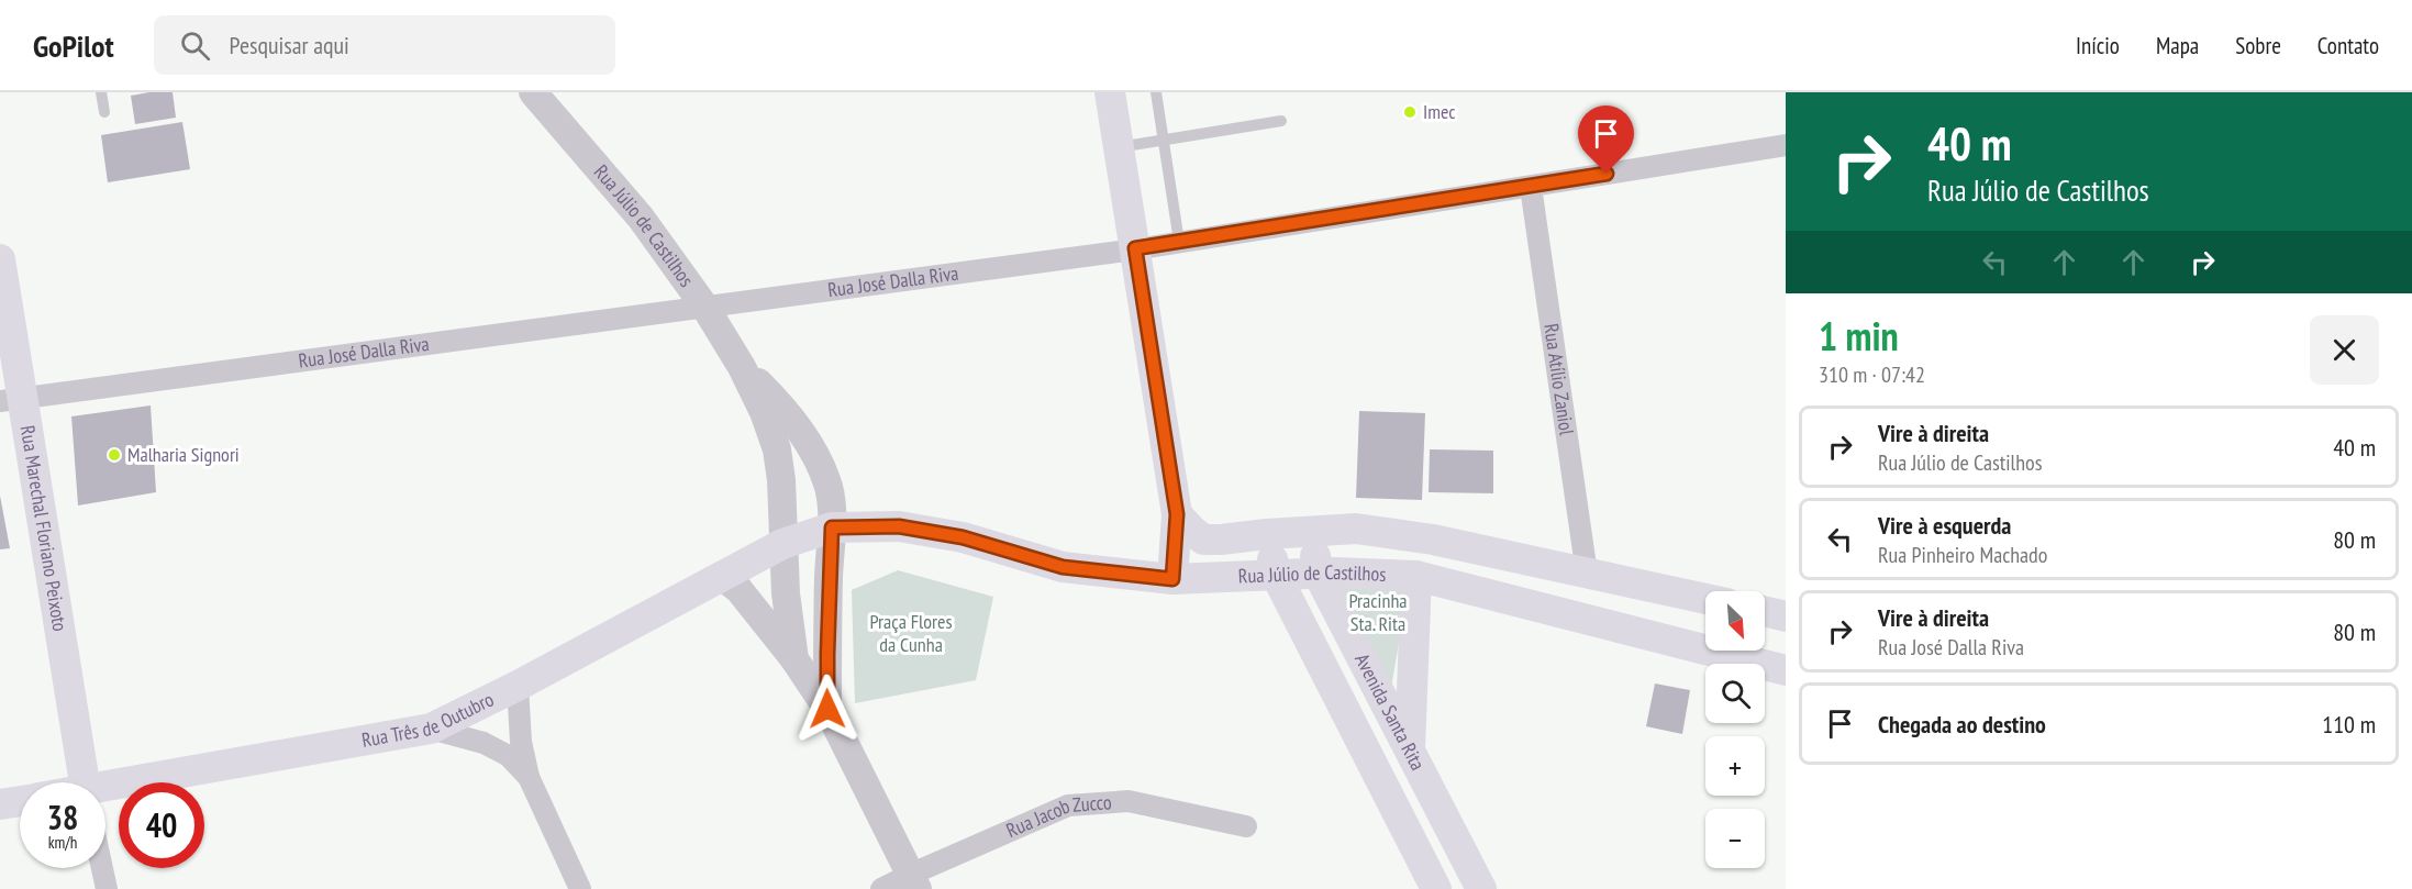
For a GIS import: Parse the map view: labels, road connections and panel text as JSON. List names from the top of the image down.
{
  "streets": {
    "main road": [
      "Rua Júlio de Castilhos",
      "Rua Marechal Floriano Peixoto",
      "Avenida Santa Rita",
      "Rua Três de Outubro"
    ],
    "street": ["Rua José Dalla Riva", "Rua Atílio Zaniol", "Rua Jacob Zucco"]
  },
  "crossings": [
    ["Rua Júlio de Castilhos", "Rua José Dalla Riva"],
    ["Rua Júlio de Castilhos", "Rua Atílio Zaniol"],
    ["Rua Júlio de Castilhos", "Avenida Santa Rita"],
    ["Rua Júlio de Castilhos", "Rua Três de Outubro"],
    ["Rua José Dalla Riva", "Rua Atílio Zaniol"],
    ["Rua José Dalla Riva", "Rua Marechal Floriano Peixoto"]
  ],
  "parks": ["Pracinha Sta. Rita", "Praça Flores da Cunha"],
  "places": ["Imec", "Malharia Signori"],
  "north": "bottom right",
  "page": {
    "header": "GoPilot",
    "search": "Pesquisar aqui",
    "nav": [
      "Início",
      "Mapa",
      "Sobre",
      "Contato"
    ],
    "turn": ["40 m", "Rua Júlio de Castilhos"],
    "heading": ["1 min", "310 m · 07:42"],
    "list": [
      {
        "name": "Vire à direita",
        "note": "Rua Júlio de Castilhos",
        "value": "40 m"
      },
      {
        "name": "Vire à esquerda",
        "note": "Rua Pinheiro Machado",
        "value": "80 m"
      },
      {
        "name": "Vire à direita",
        "note": "Rua José Dalla Riva",
        "value": "80 m"
      },
      {
        "name": "Chegada ao destino",
        "value": "110 m"
      }
    ],
    "map_buttons": ["+", "−"],
    "speed": "38 km/h",
    "limit": "40"
  }
}
